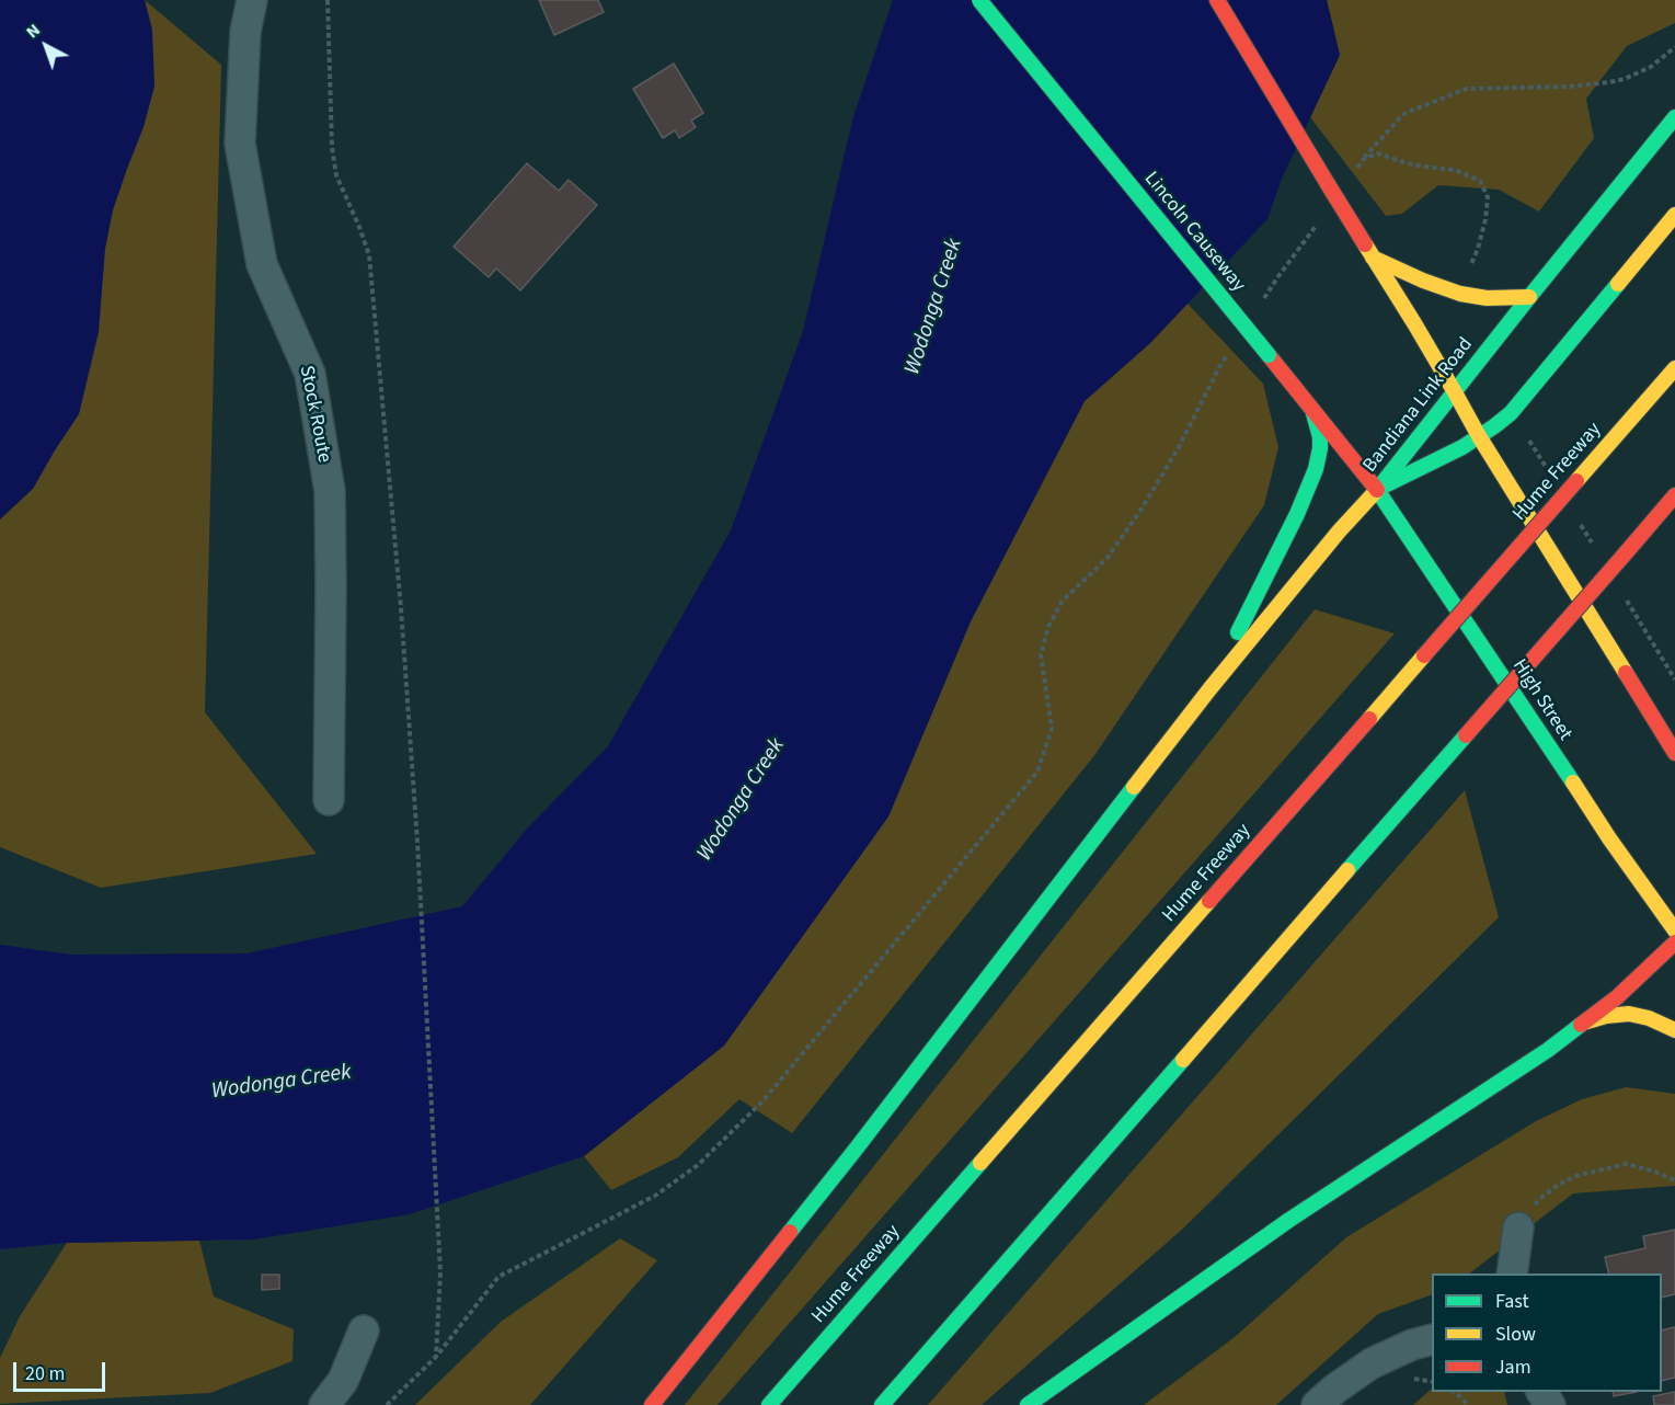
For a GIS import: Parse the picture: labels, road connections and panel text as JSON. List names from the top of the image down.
{
  "streets": {
    "main road": [
      "Lincoln Causeway",
      "Bandiana Link Road",
      "Hume Freeway",
      "High Street"
    ],
    "street": ["Stock Route"]
  },
  "crossings": [
    ["Lincoln Causeway", "Bandiana Link Road"],
    ["Lincoln Causeway", "High Street"],
    ["Bandiana Link Road", "High Street"]
  ],
  "water": ["Wodonga Creek"],
  "legend": ["Fast", "Slow", "Jam"],
  "scale_bar": "20 m",
  "north": "top left"
}
